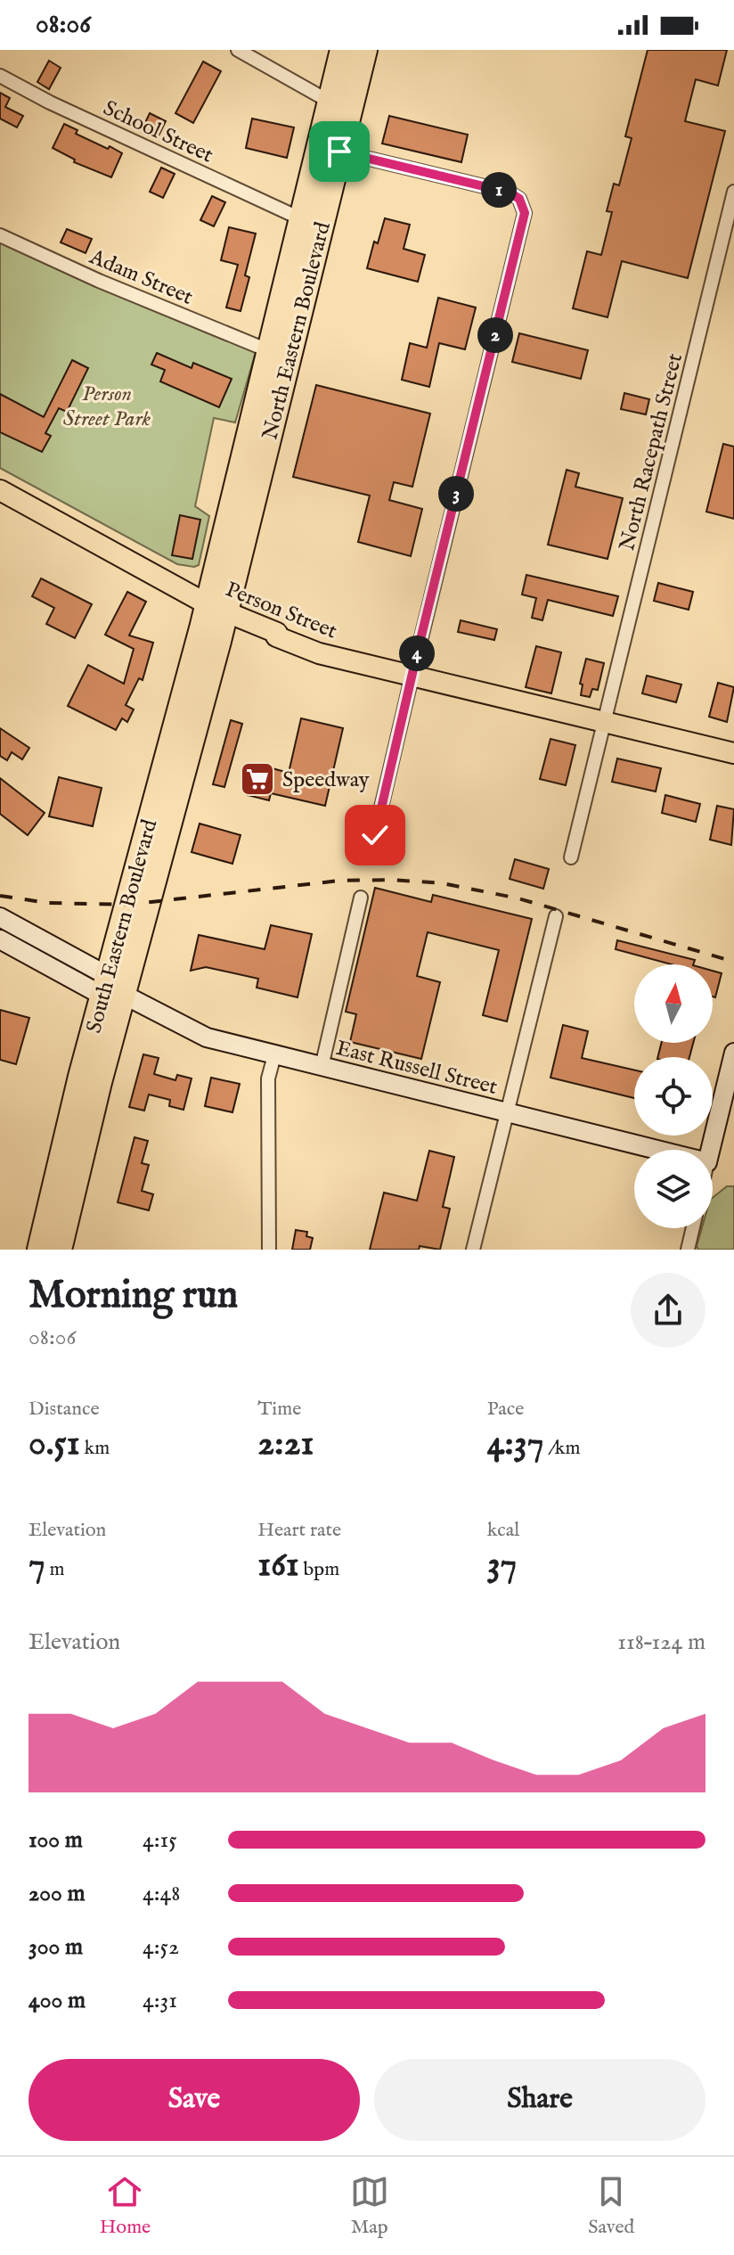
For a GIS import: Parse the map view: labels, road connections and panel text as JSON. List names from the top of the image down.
{
  "streets": {
    "highway": ["North Eastern Boulevard", "South Eastern Boulevard"],
    "main road": ["Person Street"],
    "street": [
      "School Street",
      "Adam Street",
      "North Racepath Street",
      "East Russell Street"
    ]
  },
  "crossings": [
    ["School Street", "North Eastern Boulevard"],
    ["Adam Street", "North Eastern Boulevard"],
    ["North Eastern Boulevard", "Person Street"],
    ["North Eastern Boulevard", "South Eastern Boulevard"],
    ["North Racepath Street", "Person Street"],
    ["Person Street", "South Eastern Boulevard"],
    ["South Eastern Boulevard", "East Russell Street"]
  ],
  "parks": ["Person Street Park"],
  "places": {
    "supermarket": ["Speedway"]
  },
  "north": "top",
  "page": {
    "status": "08:06",
    "pins": [
      "1",
      "2",
      "3",
      "4"
    ],
    "heading": ["Morning run", "08:06"],
    "stats": [
      ["Distance", "0.51 km"],
      ["Time", "2:21"],
      ["Pace", "4:37 /km"],
      ["Elevation", "7 m"],
      ["Heart rate", "161 bpm"],
      ["kcal", "37"]
    ],
    "chart": ["Elevation", "118–124 m"],
    "list": [
      {
        "name": "100 m",
        "note": "4:15"
      },
      {
        "name": "200 m",
        "note": "4:48"
      },
      {
        "name": "300 m",
        "note": "4:52"
      },
      {
        "name": "400 m",
        "note": "4:31"
      }
    ],
    "buttons": ["Save", "Share"],
    "tabs": ["Home", "Map", "Saved"]
  }
}
